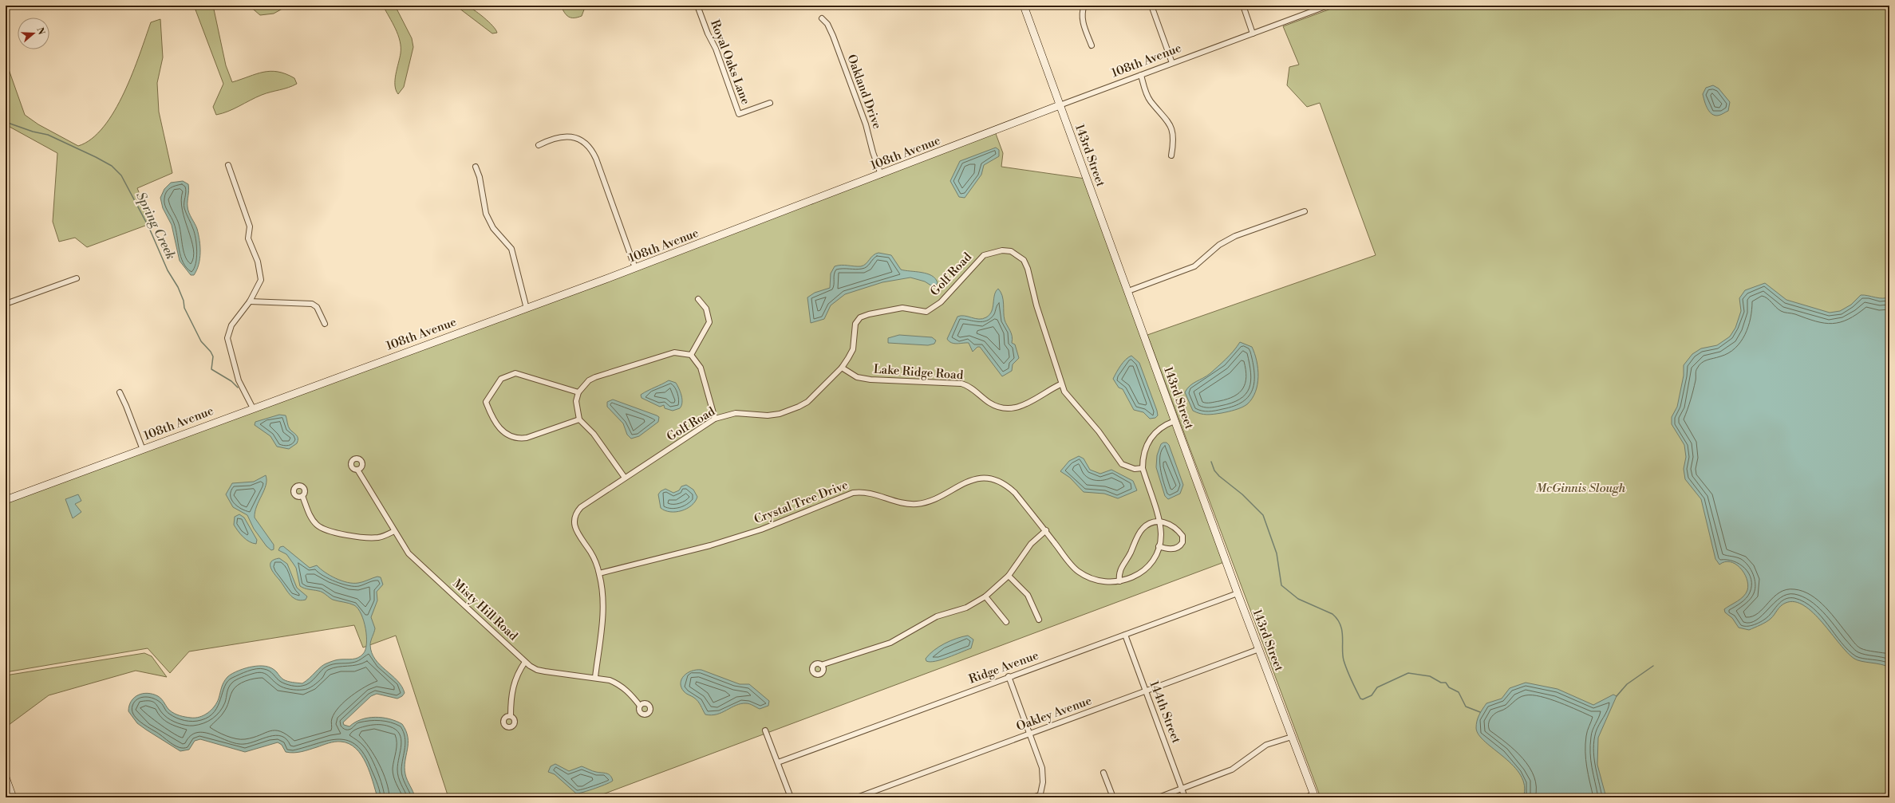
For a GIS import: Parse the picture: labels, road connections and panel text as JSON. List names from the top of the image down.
{
  "streets": {
    "street": [
      "108th Avenue",
      "Royal Oaks Lane",
      "Oakland Drive",
      "143rd Street",
      "Golf Road",
      "Lake Ridge Road",
      "Crystal Tree Drive",
      "Misty Hill Road",
      "Ridge Avenue",
      "144th Street",
      "Oakley Avenue"
    ]
  },
  "crossings": [
    ["108th Avenue", "Oakland Drive"],
    ["108th Avenue", "143rd Street"],
    ["143rd Street", "Crystal Tree Drive"],
    ["143rd Street", "Ridge Avenue"],
    ["143rd Street", "Oakley Avenue"],
    ["Golf Road", "Lake Ridge Road"],
    ["Golf Road", "Crystal Tree Drive"],
    ["Ridge Avenue", "144th Street"],
    ["144th Street", "Oakley Avenue"]
  ],
  "water": ["Spring Creek"],
  "parks": ["McGinnis Slough"],
  "north": "right"
}
